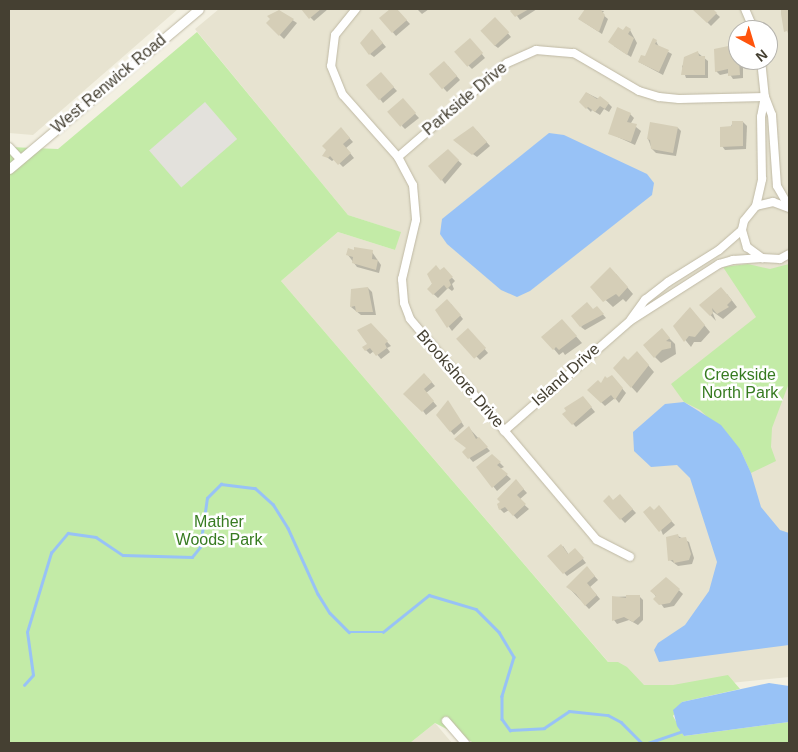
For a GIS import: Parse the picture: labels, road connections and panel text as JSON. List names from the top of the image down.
{
  "streets": {
    "street": [
      "West Renwick Road",
      "Parkside Drive",
      "Island Drive",
      "Brookshore Drive"
    ]
  },
  "crossings": [
    ["Parkside Drive", "Brookshore Drive"],
    ["Island Drive", "Brookshore Drive"]
  ],
  "parks": ["Creekside North Park", "Mather Woods Park"],
  "north": "bottom right"
}
